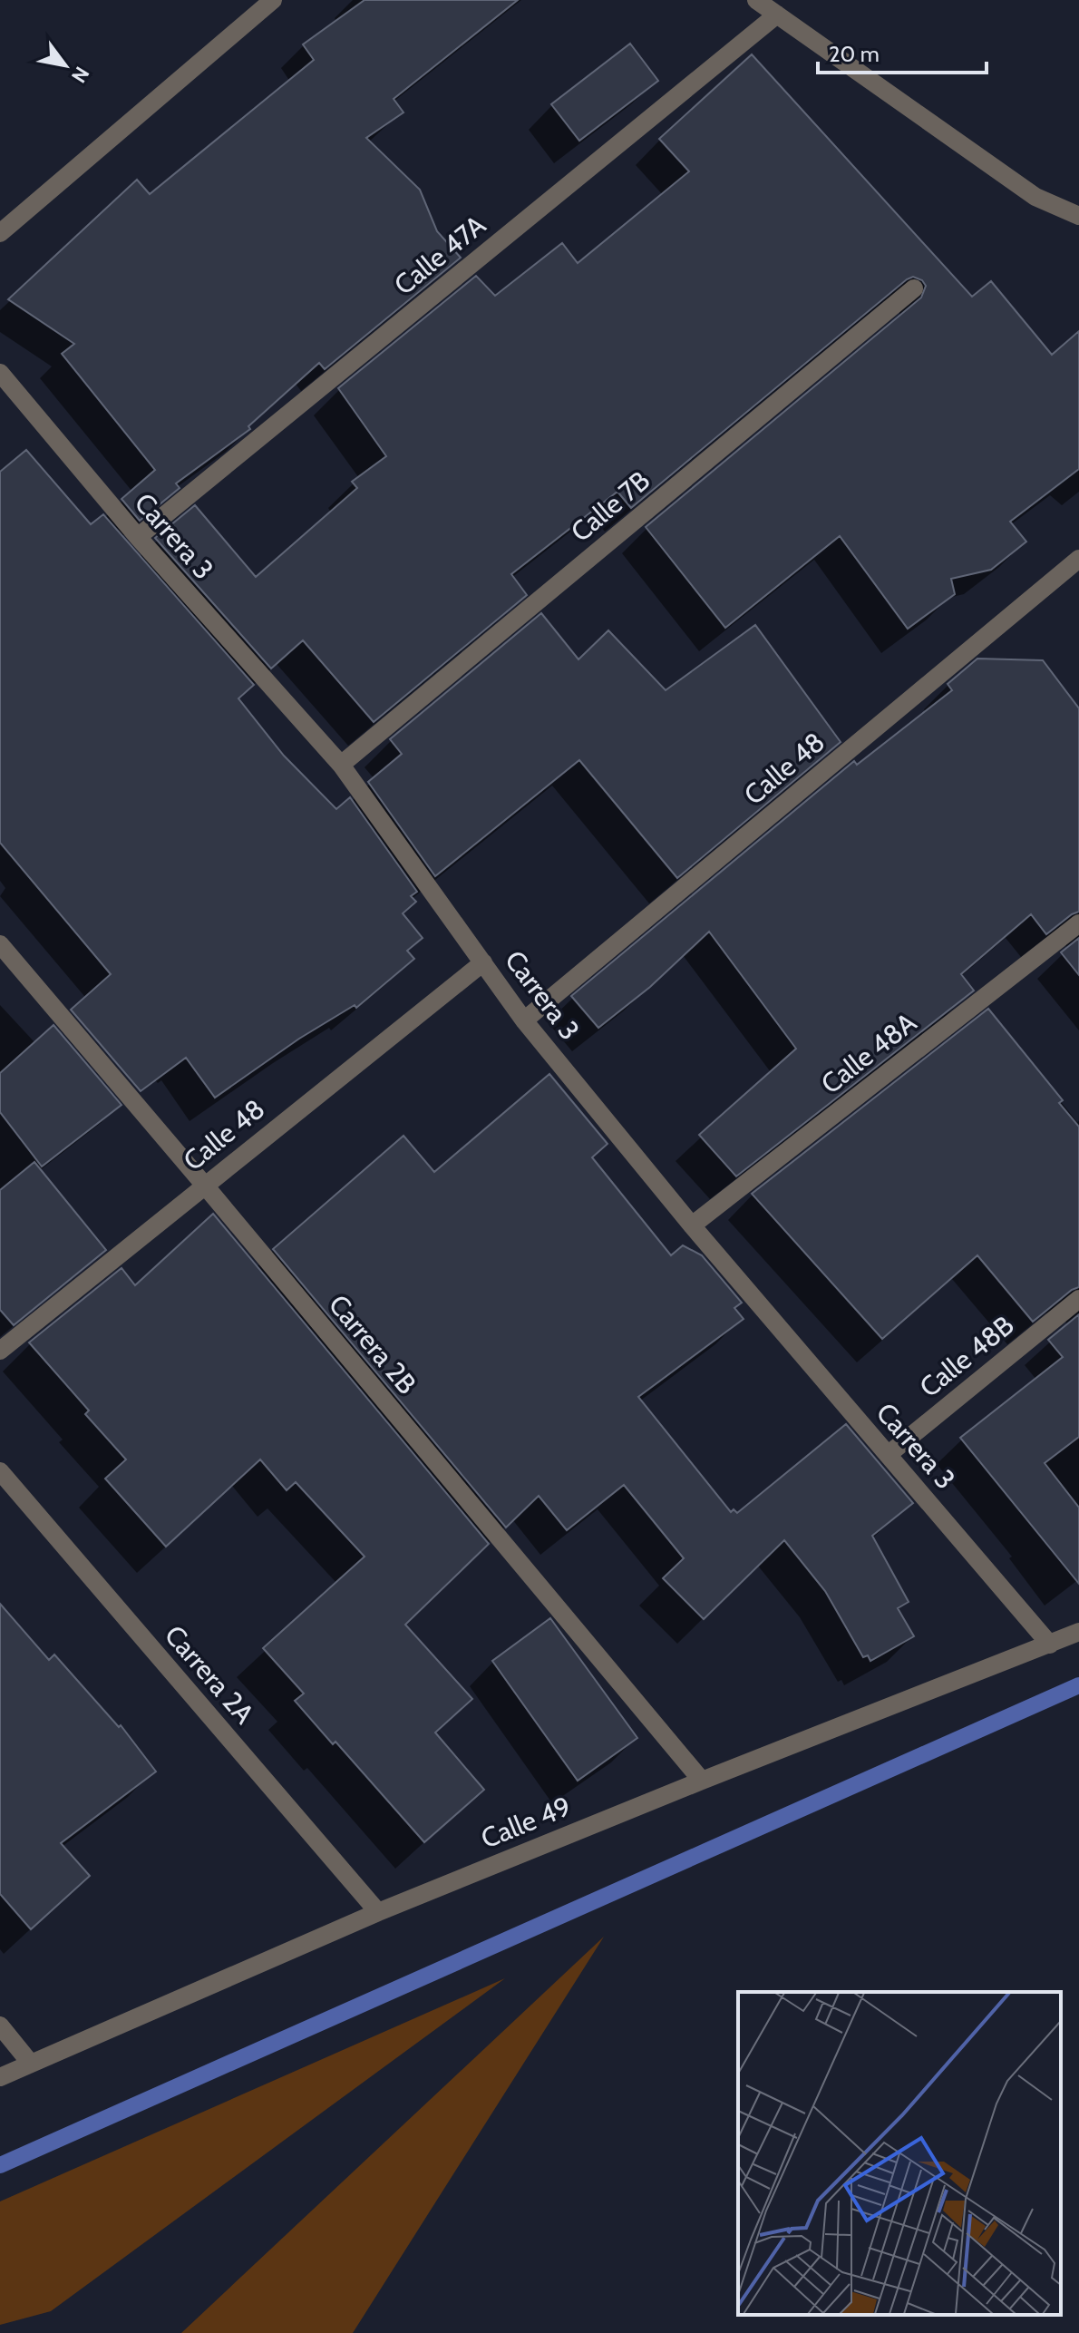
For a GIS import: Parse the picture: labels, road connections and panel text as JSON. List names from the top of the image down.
{
  "streets": {
    "street": [
      "Calle 47A",
      "Calle 7B",
      "Carrera 3",
      "Calle 48",
      "Calle 48A",
      "Carrera 2B",
      "Calle 48B",
      "Carrera 2A",
      "Calle 49"
    ]
  },
  "crossings": [
    ["Calle 47A", "Carrera 3"],
    ["Calle 7B", "Carrera 3"],
    ["Carrera 3", "Calle 48"],
    ["Carrera 3", "Calle 48A"],
    ["Carrera 3", "Calle 48B"],
    ["Carrera 3", "Calle 49"],
    ["Calle 48", "Carrera 2B"],
    ["Carrera 2B", "Calle 49"],
    ["Carrera 2A", "Calle 49"]
  ],
  "scale_bar": "20 m",
  "north": "bottom right"
}
